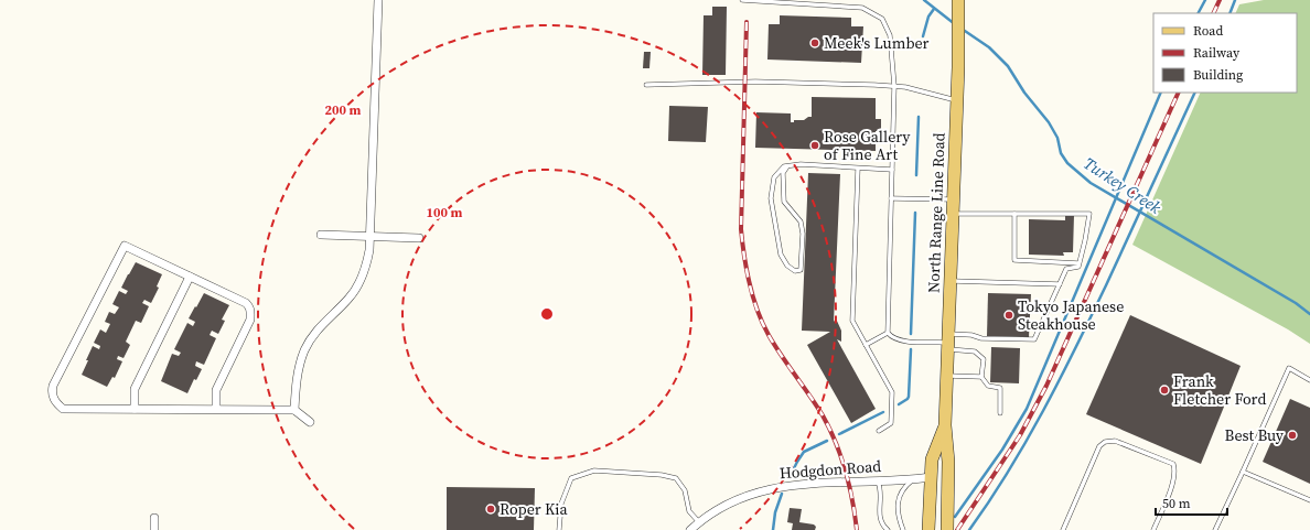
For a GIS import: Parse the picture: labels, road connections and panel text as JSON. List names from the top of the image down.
{
  "streets": {
    "main road": ["North Range Line Road"],
    "street": ["Hodgdon Road"]
  },
  "crossings": [
    ["North Range Line Road", "Hodgdon Road"]
  ],
  "water": ["Turkey Creek"],
  "places": [
    "Meek's Lumber",
    "Rose Gallery of Fine Art",
    "Tokyo Japanese Steakhouse",
    "Frank Fletcher Ford",
    "Best Buy",
    "Roper Kia"
  ],
  "legend": ["Road", "Railway", "Building"],
  "scale_bar": "50 m",
  "rings": ["200 m", "100 m"]
}
